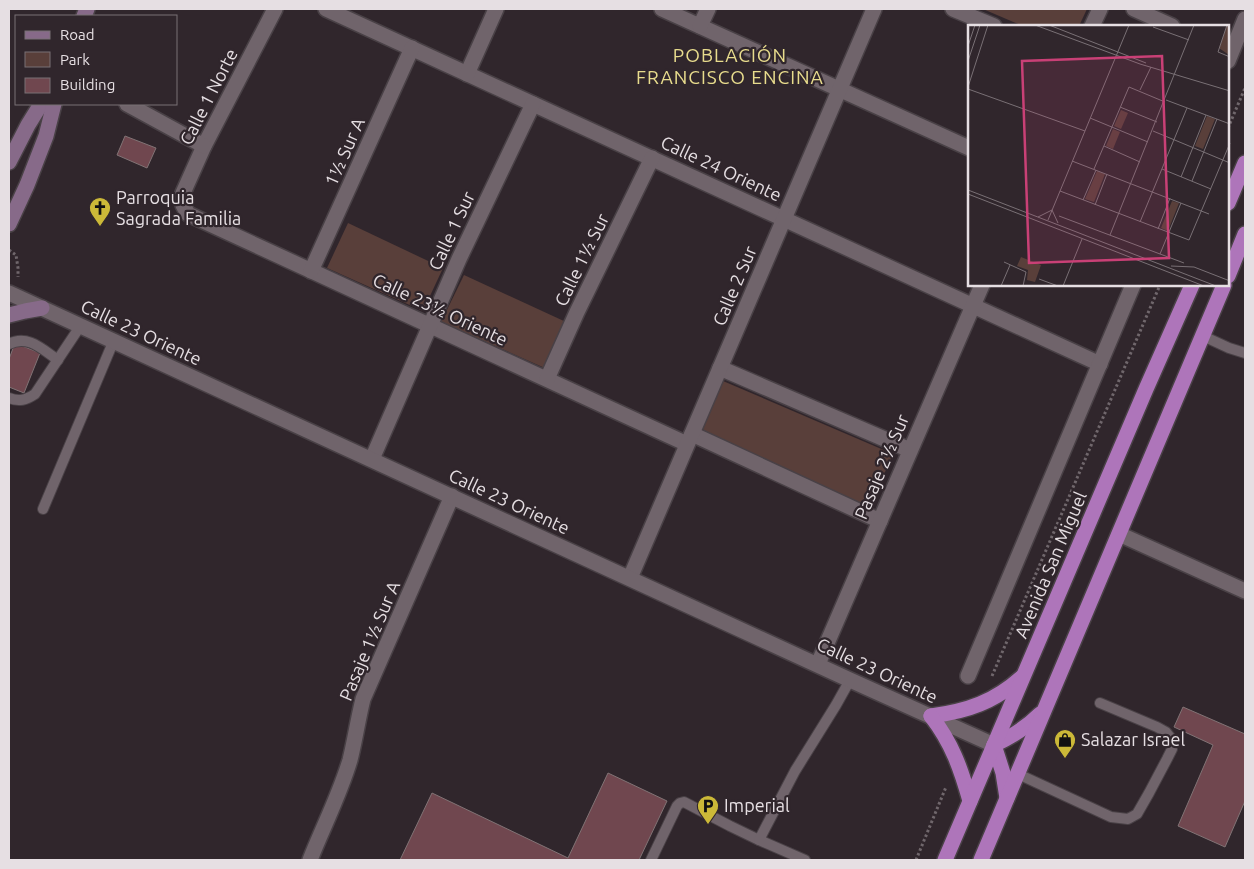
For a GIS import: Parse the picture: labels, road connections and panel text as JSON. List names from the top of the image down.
{
  "streets": {
    "highway": ["Avenida San Miguel"],
    "street": [
      "Calle 1 Norte",
      "1½ Sur A",
      "Calle 24 Oriente",
      "Calle 1 Sur",
      "Calle 1½ Sur",
      "Calle 2 Sur",
      "Calle 23½ Oriente",
      "Calle 23 Oriente",
      "Pasaje 2½ Sur",
      "Pasaje 1½ Sur A"
    ]
  },
  "crossings": [
    ["Calle 1 Norte", "Calle 23½ Oriente"],
    ["1½ Sur A", "Calle 24 Oriente"],
    ["1½ Sur A", "Calle 23½ Oriente"],
    ["Calle 24 Oriente", "Calle 1 Sur"],
    ["Calle 24 Oriente", "Calle 1½ Sur"],
    ["Calle 24 Oriente", "Calle 2 Sur"],
    ["Calle 24 Oriente", "Pasaje 2½ Sur"],
    ["Calle 24 Oriente", "Avenida San Miguel"],
    ["Calle 1 Sur", "Calle 23½ Oriente"],
    ["Calle 1 Sur", "Calle 23 Oriente"],
    ["Calle 1½ Sur", "Calle 23½ Oriente"],
    ["Calle 2 Sur", "Calle 23½ Oriente"],
    ["Calle 2 Sur", "Calle 23 Oriente"],
    ["Calle 23½ Oriente", "Pasaje 2½ Sur"],
    ["Calle 23 Oriente", "Pasaje 2½ Sur"],
    ["Calle 23 Oriente", "Avenida San Miguel"],
    ["Calle 23 Oriente", "Pasaje 1½ Sur A"]
  ],
  "districts": ["POBLACIÓN FRANCISCO ENCINA"],
  "places": {
    "church": ["Parroquia Sagrada Familia"],
    "shop": ["Salazar Israel"],
    "parking": ["Imperial"]
  },
  "legend": ["Road", "Park", "Building"]
}
